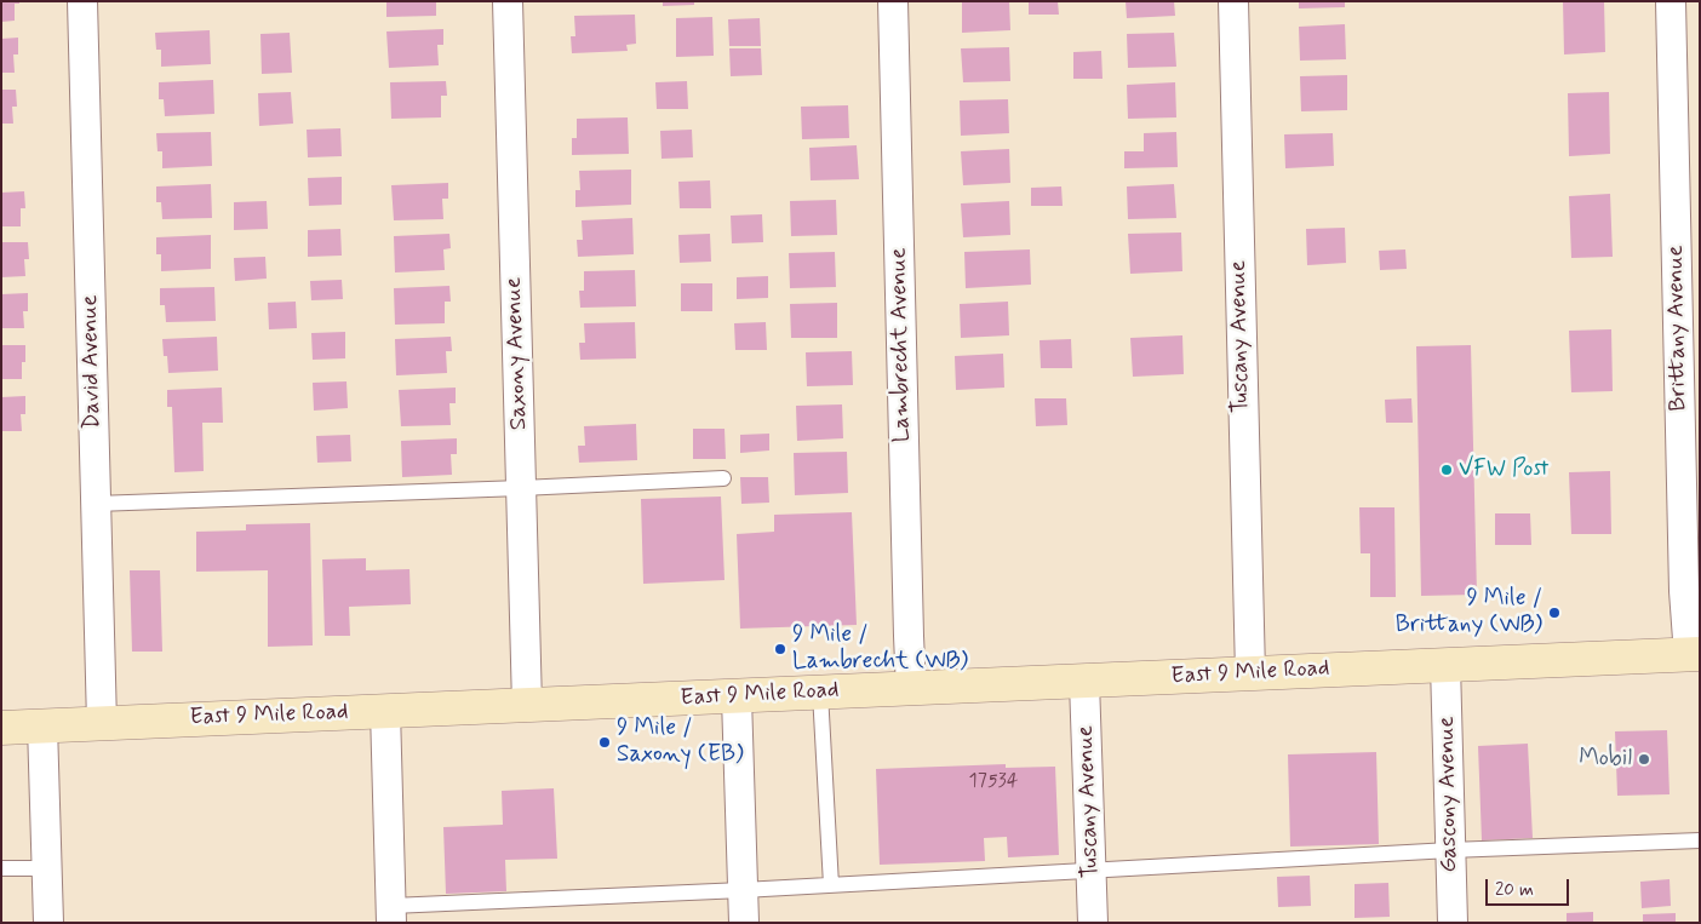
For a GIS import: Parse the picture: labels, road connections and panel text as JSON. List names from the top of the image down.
{
  "streets": {
    "main road": ["East 9 Mile Road"],
    "street": [
      "Brittany Avenue",
      "Tuscany Avenue",
      "Lambrecht Avenue",
      "Saxony Avenue",
      "David Avenue",
      "Gascony Avenue"
    ]
  },
  "crossings": [
    ["Brittany Avenue", "East 9 Mile Road"],
    ["Tuscany Avenue", "East 9 Mile Road"],
    ["Lambrecht Avenue", "East 9 Mile Road"],
    ["Saxony Avenue", "East 9 Mile Road"],
    ["David Avenue", "East 9 Mile Road"],
    ["East 9 Mile Road", "Gascony Avenue"]
  ],
  "places": [
    "VFW Post",
    "9 Mile / Brittany (WB)",
    "9 Mile / Lambrecht (WB)",
    "9 Mile / Saxony (EB)",
    "Mobil"
  ],
  "house_numbers": ["17534"],
  "scale_bar": "20 m"
}
